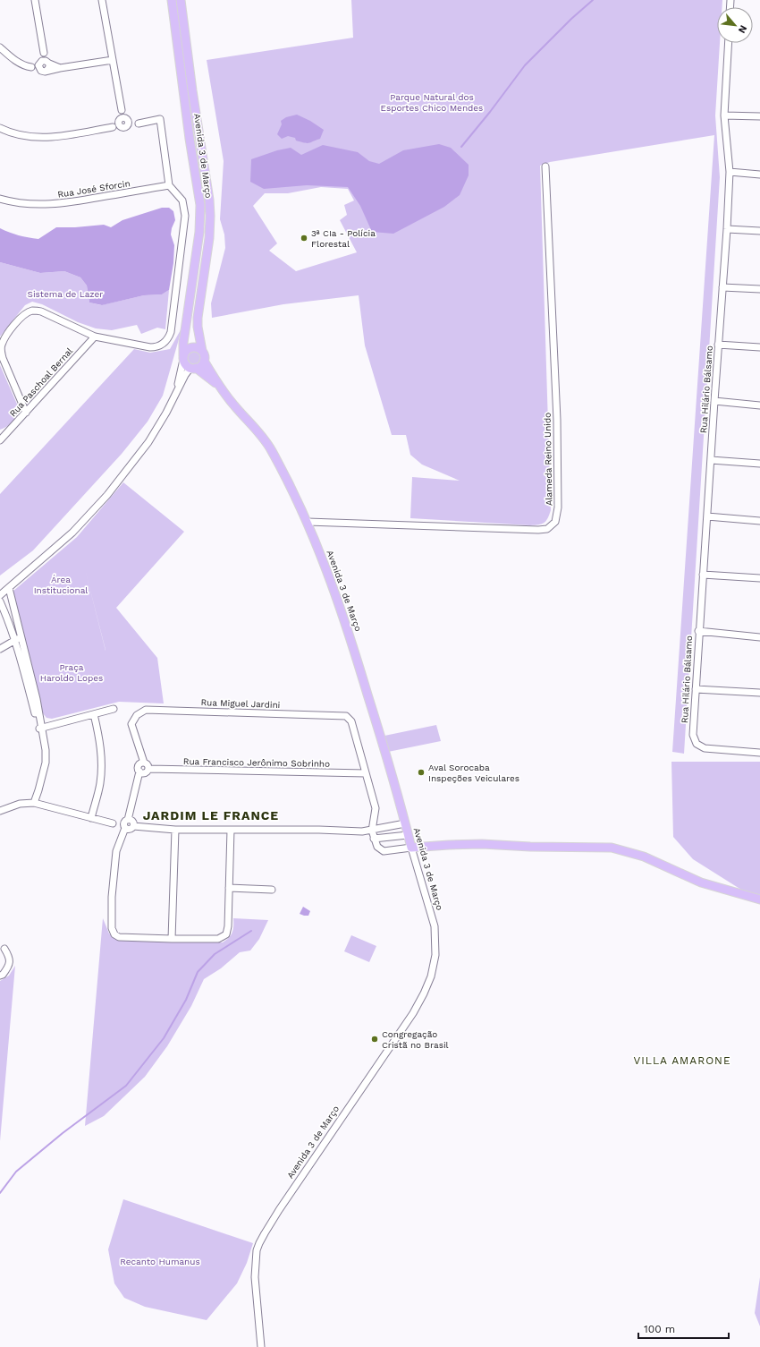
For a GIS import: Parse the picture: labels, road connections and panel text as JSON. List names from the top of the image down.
{
  "streets": {
    "main road": ["Avenida 3 de Março"],
    "street": [
      "Rua José Sforcin",
      "Rua Paschoal Bernal",
      "Rua Hilário Bálsamo",
      "Alameda Reino Unido",
      "Rua Miguel Jardini",
      "Rua Francisco Jerônimo Sobrinho"
    ]
  },
  "crossings": [
    ["Avenida 3 de Março", "Alameda Reino Unido"],
    ["Rua Miguel Jardini", "Rua Francisco Jerônimo Sobrinho"]
  ],
  "districts": ["JARDIM LE FRANCE", "VILLA AMARONE"],
  "parks": [
    "Parque Natural dos Esportes Chico Mendes",
    "Sistema de Lazer",
    "Área Institucional",
    "Praça Haroldo Lopes",
    "Recanto Humanus"
  ],
  "places": ["3ª CIa - Polícia Florestal", "Aval Sorocaba Inspeções Veiculares", "Congregação Cristã no Brasil"],
  "scale_bar": "100 m",
  "north": "bottom right"
}
